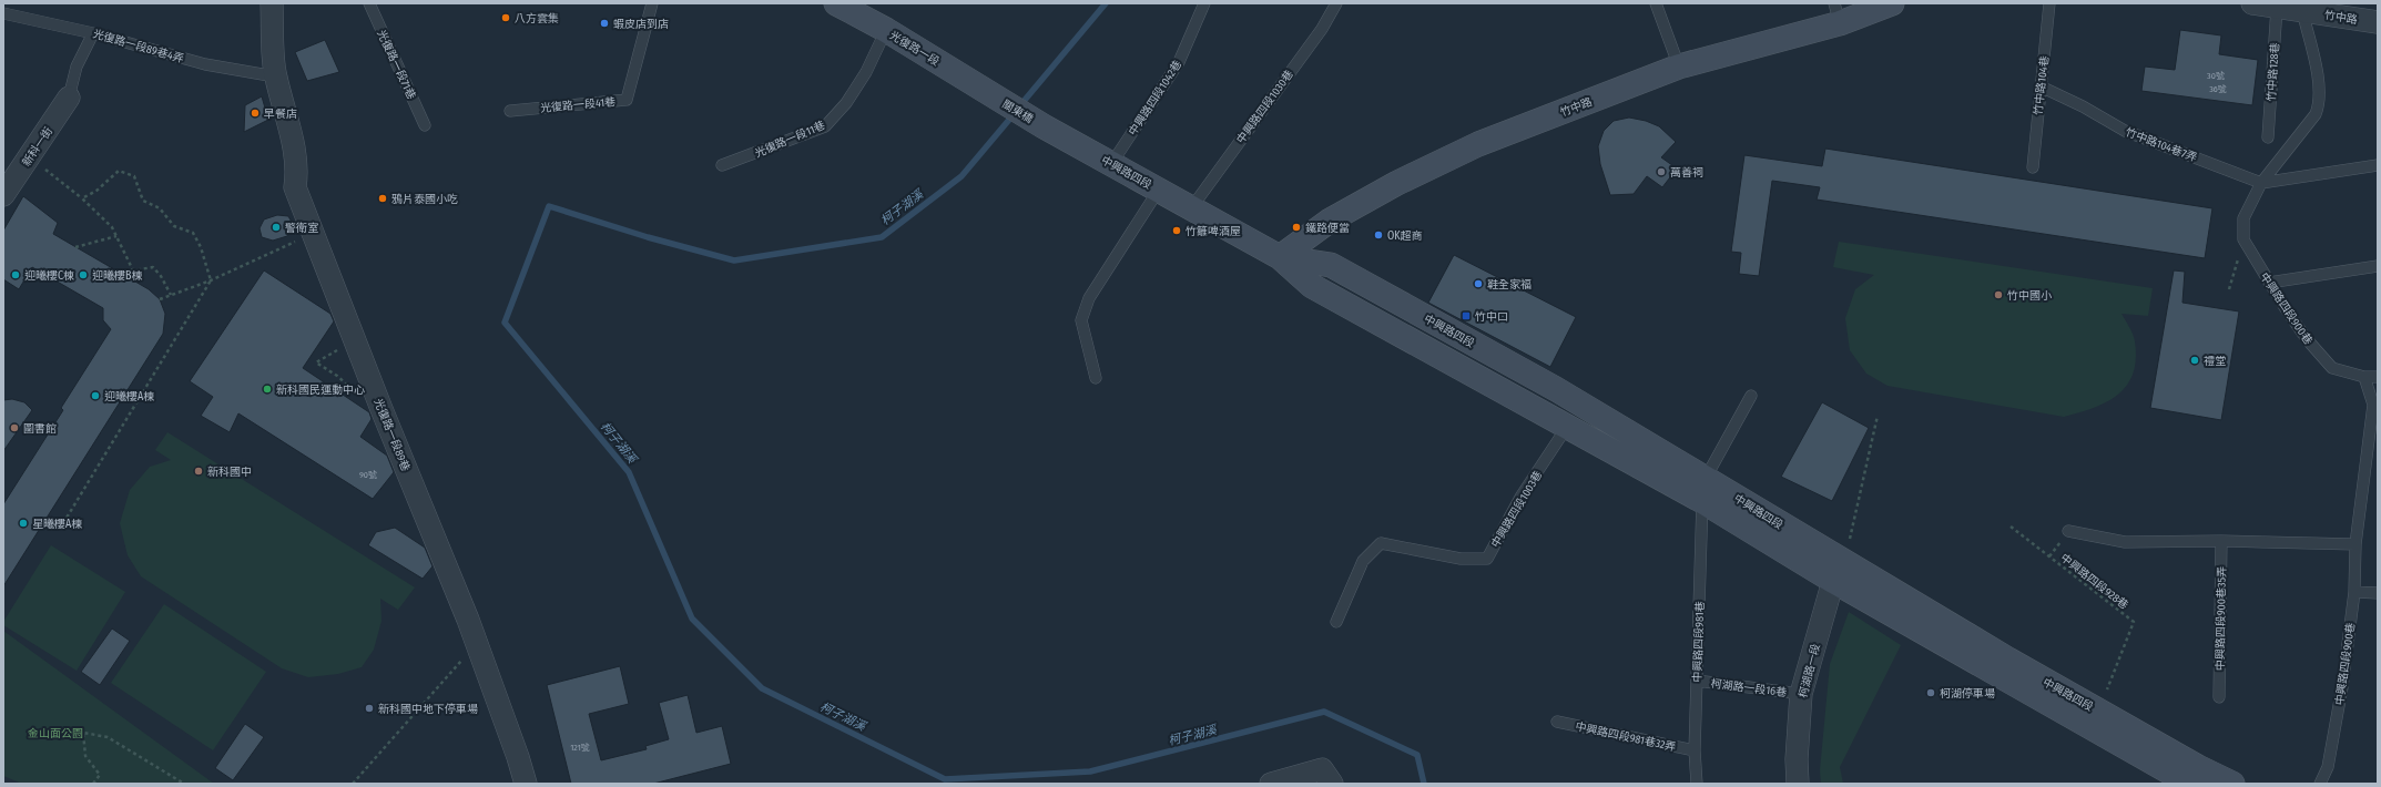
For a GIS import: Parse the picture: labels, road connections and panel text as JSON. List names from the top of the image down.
{
  "streets": {
    "main road": [
      "竹中路",
      "光復路一段",
      "關東橋",
      "中興路四段"
    ],
    "street": ["新科一街", "光復路一段89巷", "柯湖路一段"],
    "lane": [
      "光復路一段89巷4弄",
      "光復路一段71巷",
      "竹中路128巷",
      "竹中路104巷",
      "中興路四段1042巷",
      "光復路一段41巷",
      "中興路四段1030巷",
      "光復路一段11巷",
      "竹中路104巷7弄",
      "中興路四段900巷",
      "中興路四段1003巷",
      "中興路四段900巷35弄",
      "中興路四段981巷",
      "柯湖路一段16巷",
      "中興路四段981巷32弄"
    ],
    "path": ["中興路四段928巷"]
  },
  "crossings": [
    ["竹中路", "竹中路128巷"],
    ["竹中路", "中興路四段"],
    ["光復路一段89巷4弄", "光復路一段89巷"],
    ["光復路一段", "關東橋"],
    ["光復路一段", "光復路一段11巷"],
    ["竹中路104巷", "竹中路104巷7弄"],
    ["中興路四段1042巷", "中興路四段"],
    ["中興路四段1030巷", "中興路四段"],
    ["關東橋", "中興路四段"],
    ["中興路四段", "中興路四段1003巷"],
    ["中興路四段", "中興路四段928巷"],
    ["中興路四段", "中興路四段981巷"],
    ["中興路四段", "柯湖路一段"],
    ["中興路四段981巷", "柯湖路一段16巷"],
    ["中興路四段981巷", "中興路四段981巷32弄"],
    ["柯湖路一段", "柯湖路一段16巷"]
  ],
  "water": ["柯子湖溪"],
  "parks": ["金山面公園"],
  "places": {
    "other": [
      "八方雲集",
      "蝦皮店到店",
      "早餐店",
      "萬善祠",
      "鴉片泰國小吃",
      "警衛室",
      "鐵路便當",
      "竹籬啤酒屋",
      "OK超商",
      "迎曦樓C棟",
      "迎曦樓B棟",
      "鞋全家福",
      "竹中國小",
      "禮堂",
      "新科國民運動中心",
      "迎曦樓A棟",
      "圖書館",
      "新科國中",
      "星曦樓A棟",
      "柯湖停車場",
      "新科國中地下停車場"
    ],
    "transit": ["竹中口"]
  },
  "house_numbers": [
    "30號",
    "36號",
    "90號",
    "121號"
  ]
}
